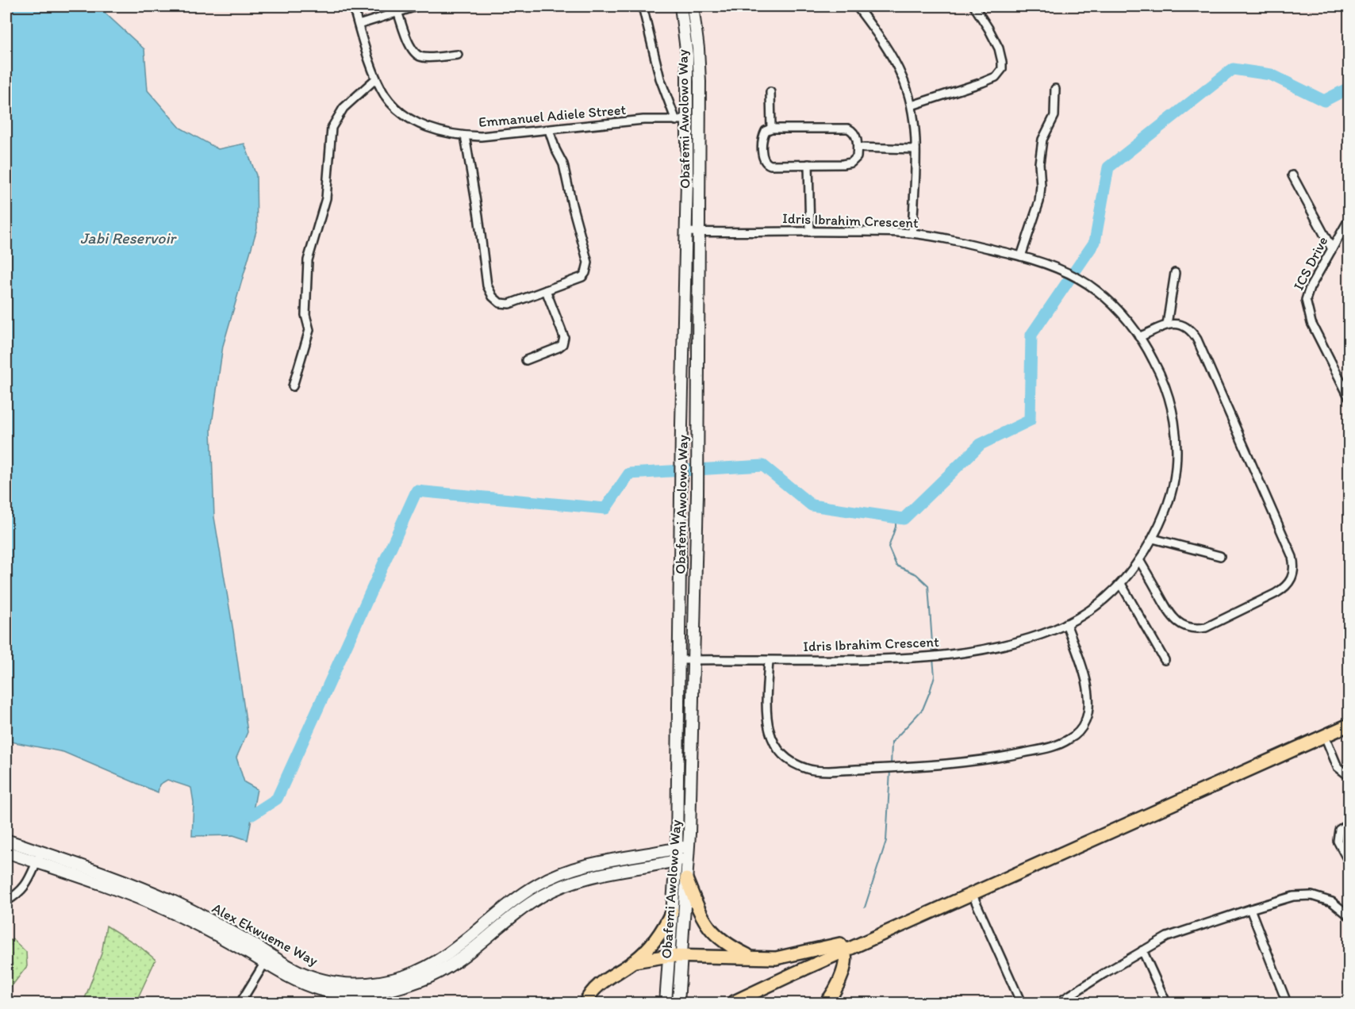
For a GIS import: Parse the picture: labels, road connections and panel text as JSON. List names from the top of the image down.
{
  "streets": {
    "main road": ["Obafemi Awolowo Way", "Alex Ekwueme Way"],
    "street": ["Emmanuel Adiele Street", "Idris Ibrahim Crescent", "ICS Drive"]
  },
  "crossings": [
    ["Emmanuel Adiele Street", "Obafemi Awolowo Way"],
    ["Obafemi Awolowo Way", "Idris Ibrahim Crescent"],
    ["Obafemi Awolowo Way", "Alex Ekwueme Way"]
  ],
  "water": ["Jabi Reservoir"]
}
